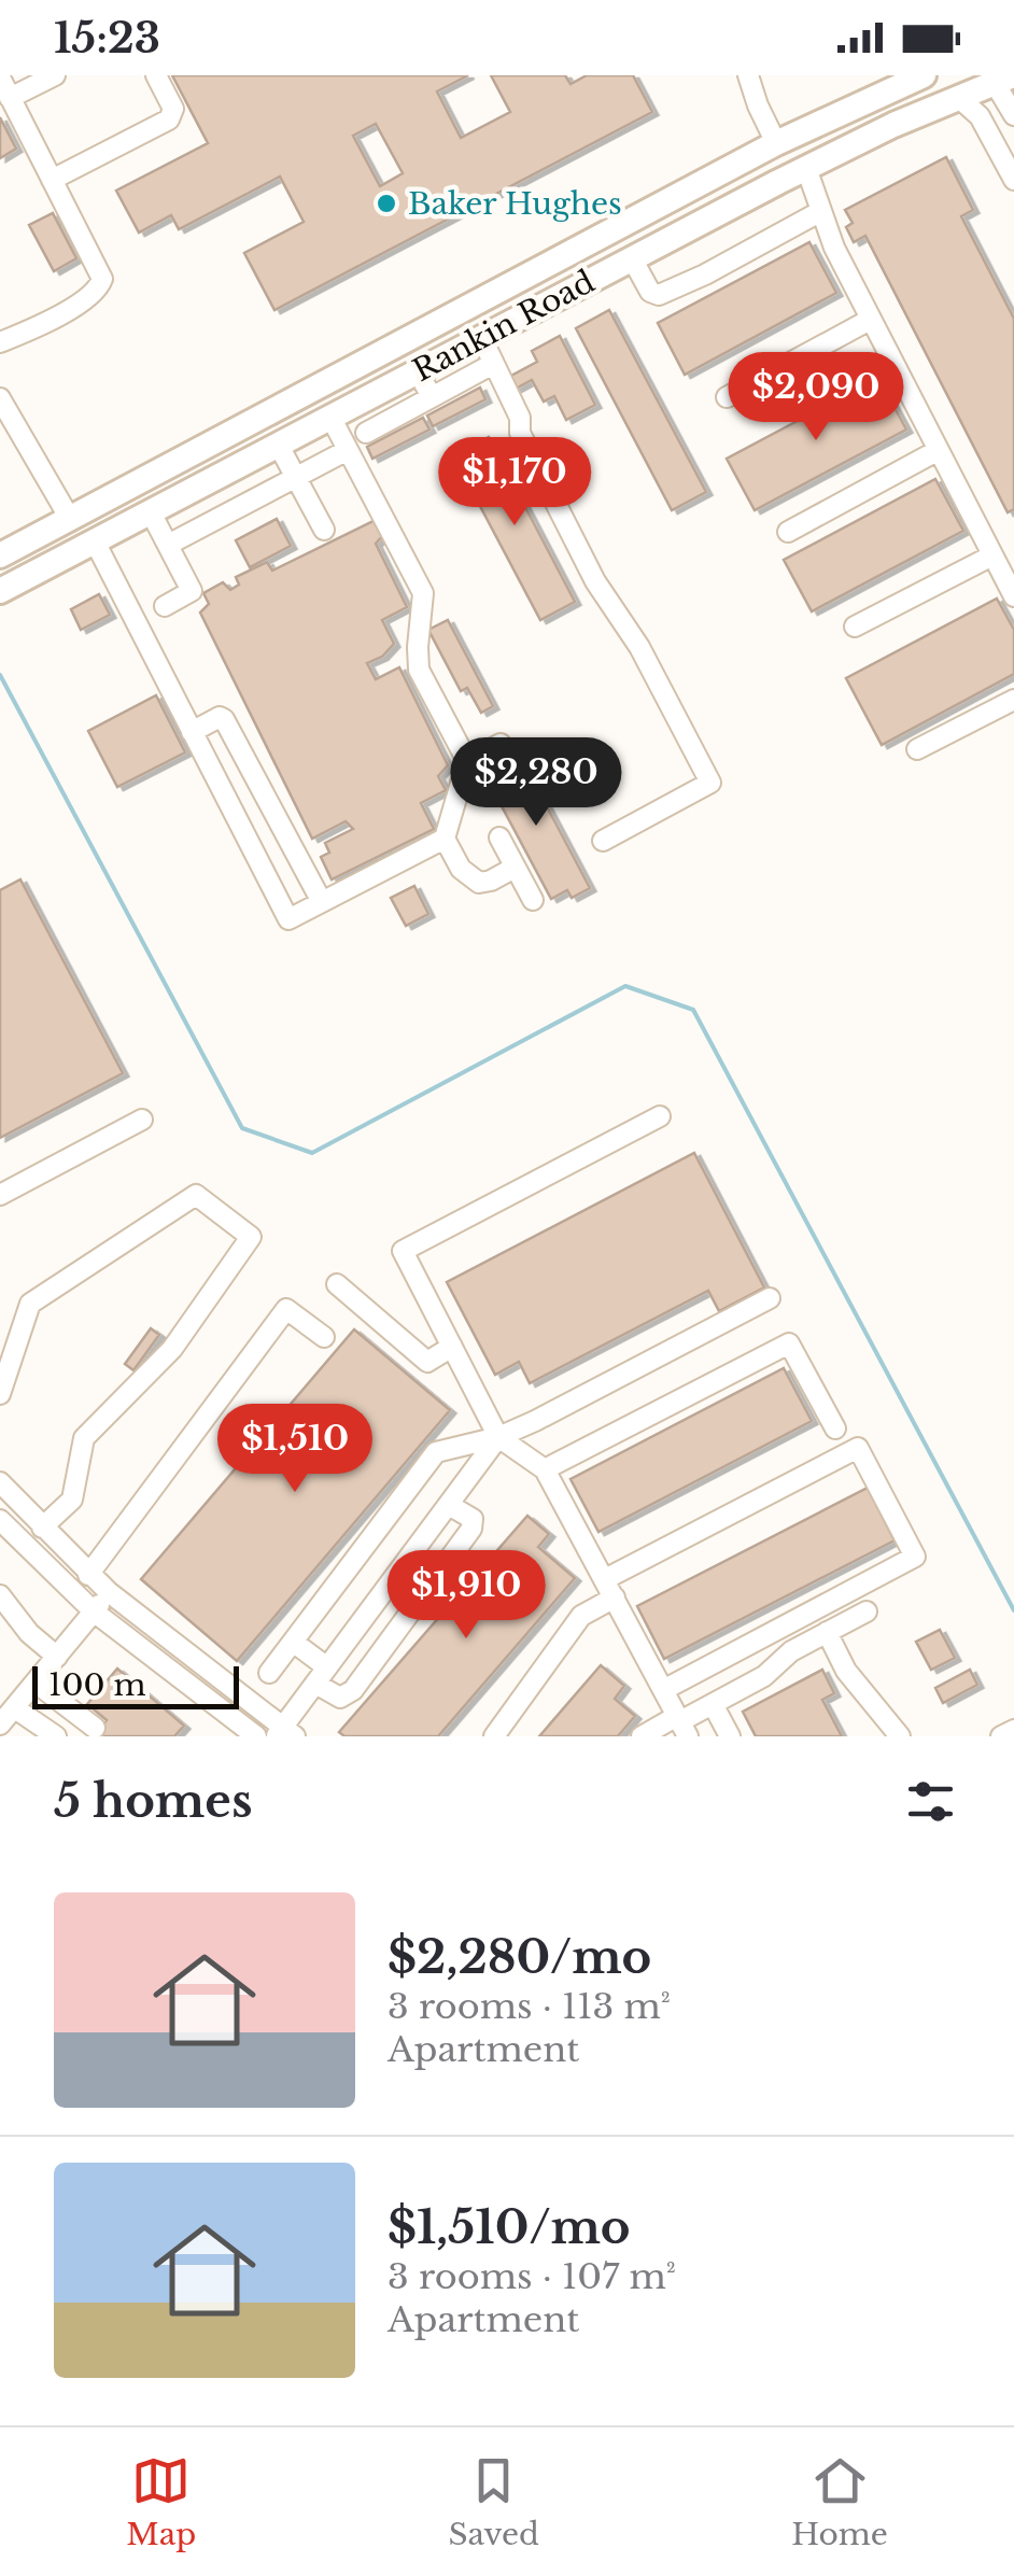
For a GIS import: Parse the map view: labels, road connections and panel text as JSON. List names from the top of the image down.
{
  "streets": {
    "main road": ["Rankin Road"]
  },
  "places": ["Baker Hughes"],
  "scale_bar": "100 m",
  "page": {
    "status": "15:23",
    "price": [
      "$2,090",
      "$1,170",
      "$2,280",
      "$1,510",
      "$1,910"
    ],
    "scale": "100 m",
    "heading": "5 homes",
    "list": [
      {
        "name": "$2,280/mo",
        "note": "3 rooms · 113 m² · Apartment"
      },
      {
        "name": "$1,510/mo",
        "note": "3 rooms · 107 m² · Apartment"
      }
    ],
    "tabs": ["Map", "Saved", "Home"]
  }
}
